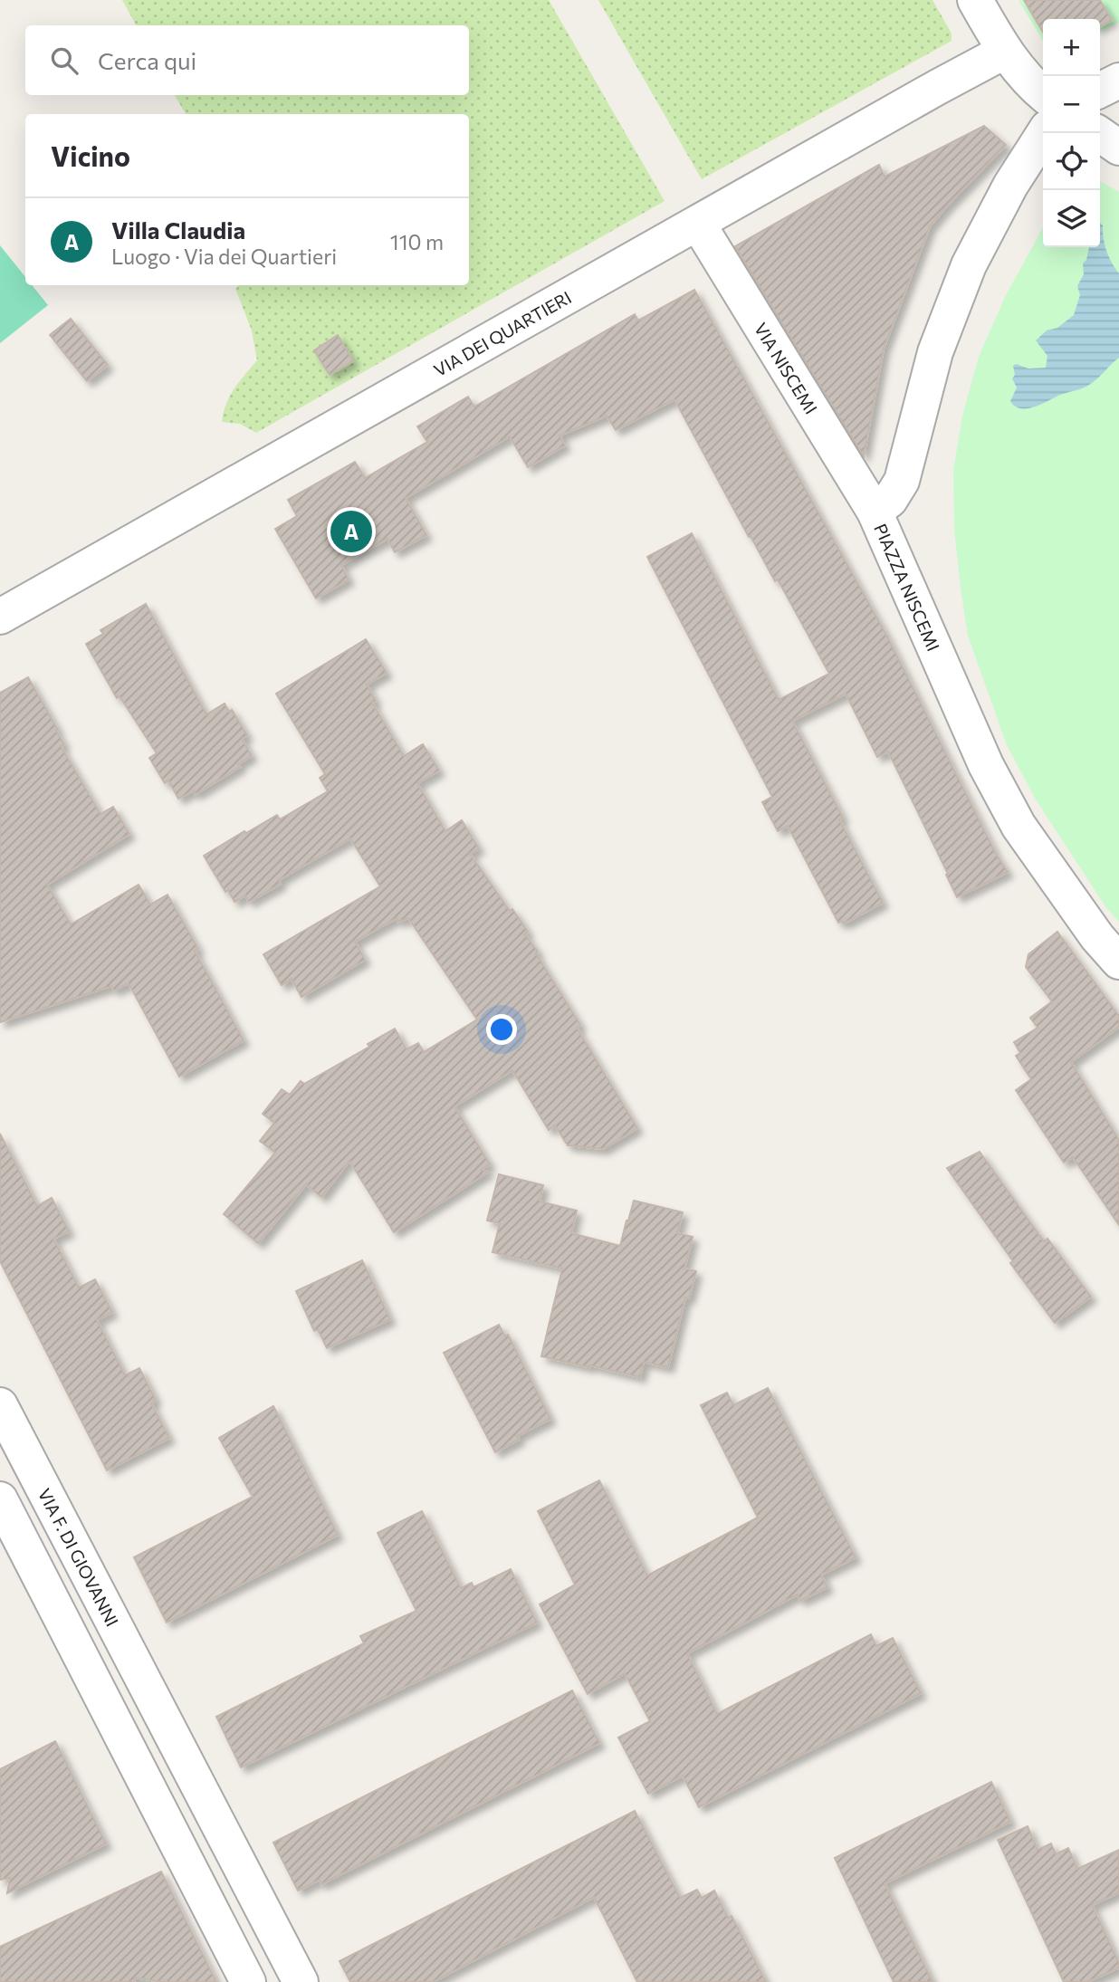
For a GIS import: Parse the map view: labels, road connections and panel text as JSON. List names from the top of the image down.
{
  "streets": {
    "street": [
      "VIA DEI QUARTIERI",
      "VIA NISCEMI",
      "PIAZZA NISCEMI",
      "VIA F. DI GIOVANNI"
    ]
  },
  "crossings": [
    ["VIA DEI QUARTIERI", "VIA NISCEMI"],
    ["VIA NISCEMI", "PIAZZA NISCEMI"]
  ],
  "page": {
    "map_buttons": ["+", "−"],
    "search": "Cerca qui",
    "heading": "Vicino",
    "list": [
      {
        "mark": "A",
        "name": "Villa Claudia",
        "note": "Luogo · Via dei Quartieri",
        "value": "110 m"
      }
    ],
    "pins": "A"
  }
}
